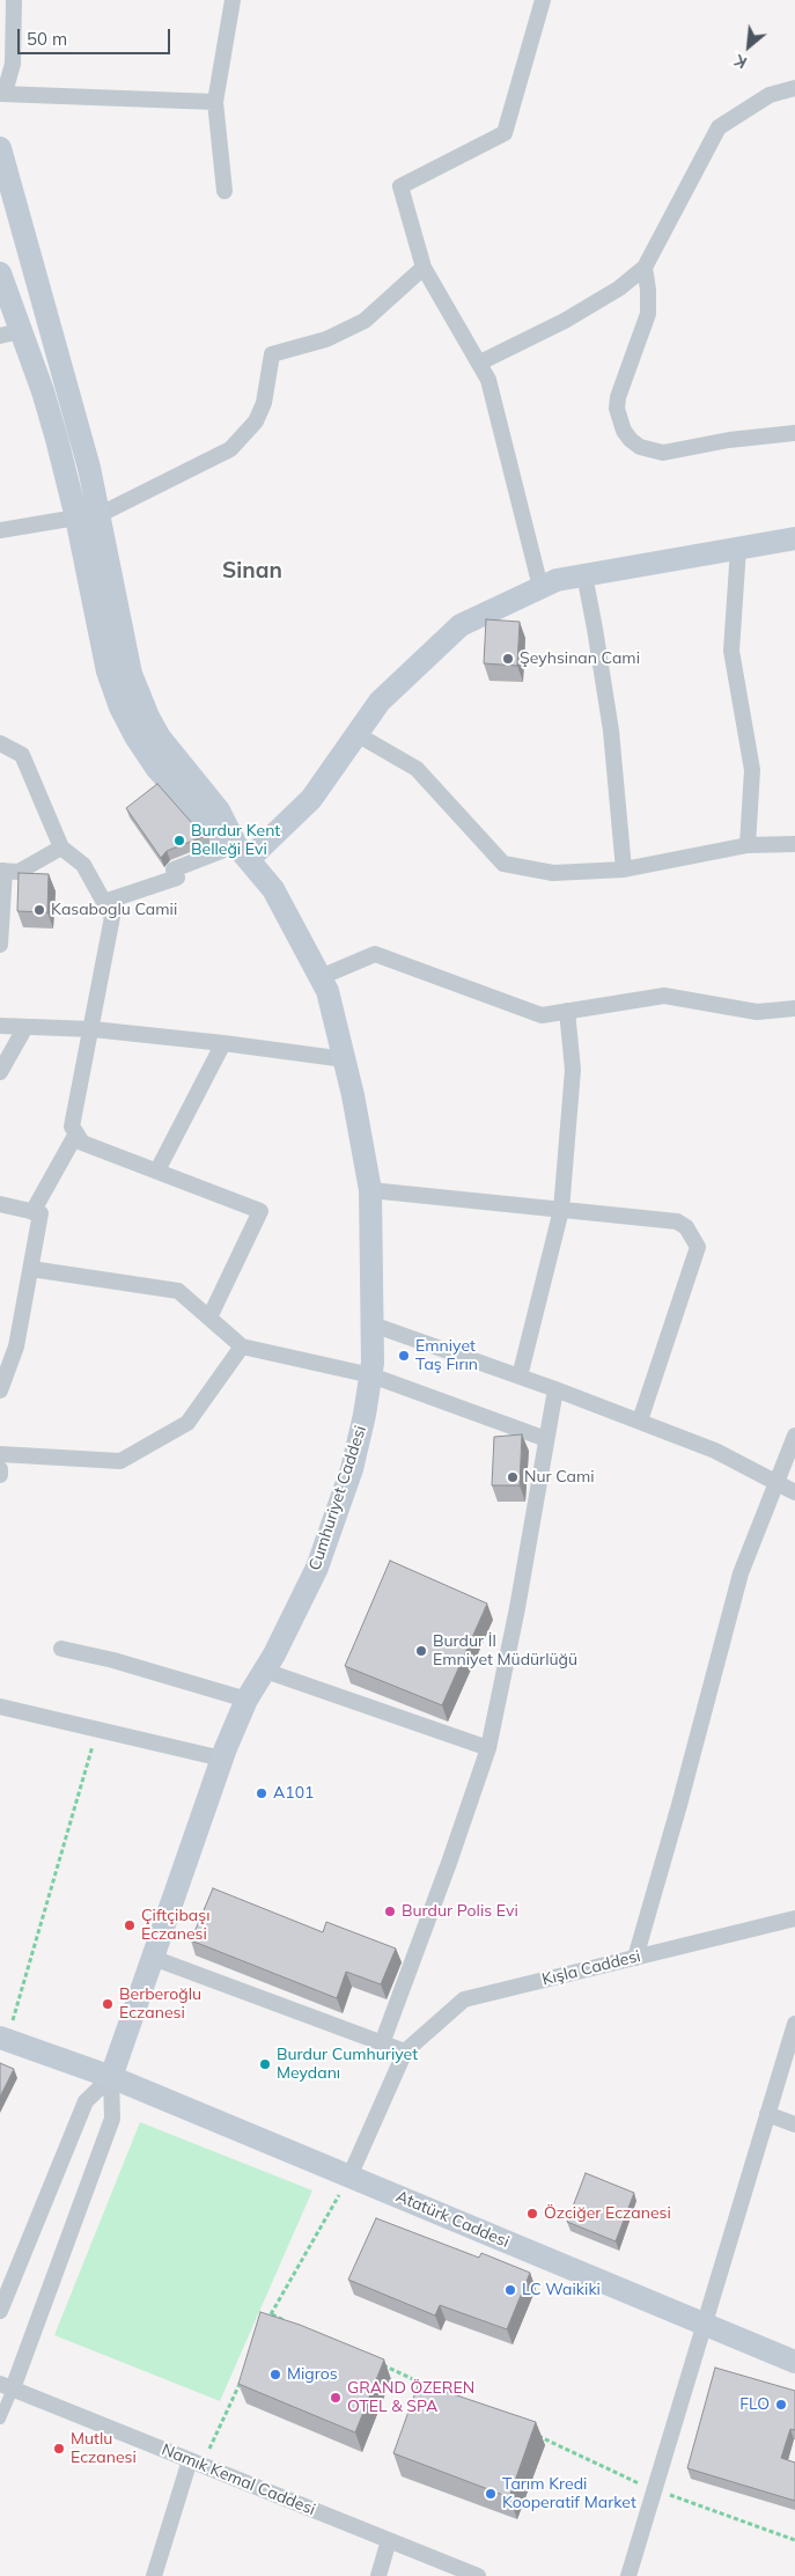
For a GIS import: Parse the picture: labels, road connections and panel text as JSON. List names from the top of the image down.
{
  "streets": {
    "main road": ["Cumhuriyet Caddesi", "Atatürk Caddesi"],
    "street": ["Kışla Caddesi", "Namık Kemal Caddesi"]
  },
  "crossings": [
    ["Cumhuriyet Caddesi", "Atatürk Caddesi"]
  ],
  "districts": ["Sinan"],
  "places": [
    "Şeyhsinan Cami",
    "Burdur Kent Belleği Evi",
    "Kasaboglu Camii",
    "Emniyet Taş Fırın",
    "Nur Cami",
    "Burdur İl Emniyet Müdürlüğü",
    "A101",
    "Burdur Polis Evi",
    "Çiftçibaşı Eczanesi",
    "Berberoğlu Eczanesi",
    "Burdur Cumhuriyet Meydanı",
    "Özciğer Eczanesi",
    "LC Waikiki",
    "Migros",
    "GRAND ÖZEREN OTEL & SPA",
    "FLO",
    "Mutlu Eczanesi",
    "Tarım Kredi Kooperatif Market"
  ],
  "scale_bar": "50 m",
  "north": "bottom left"
}
